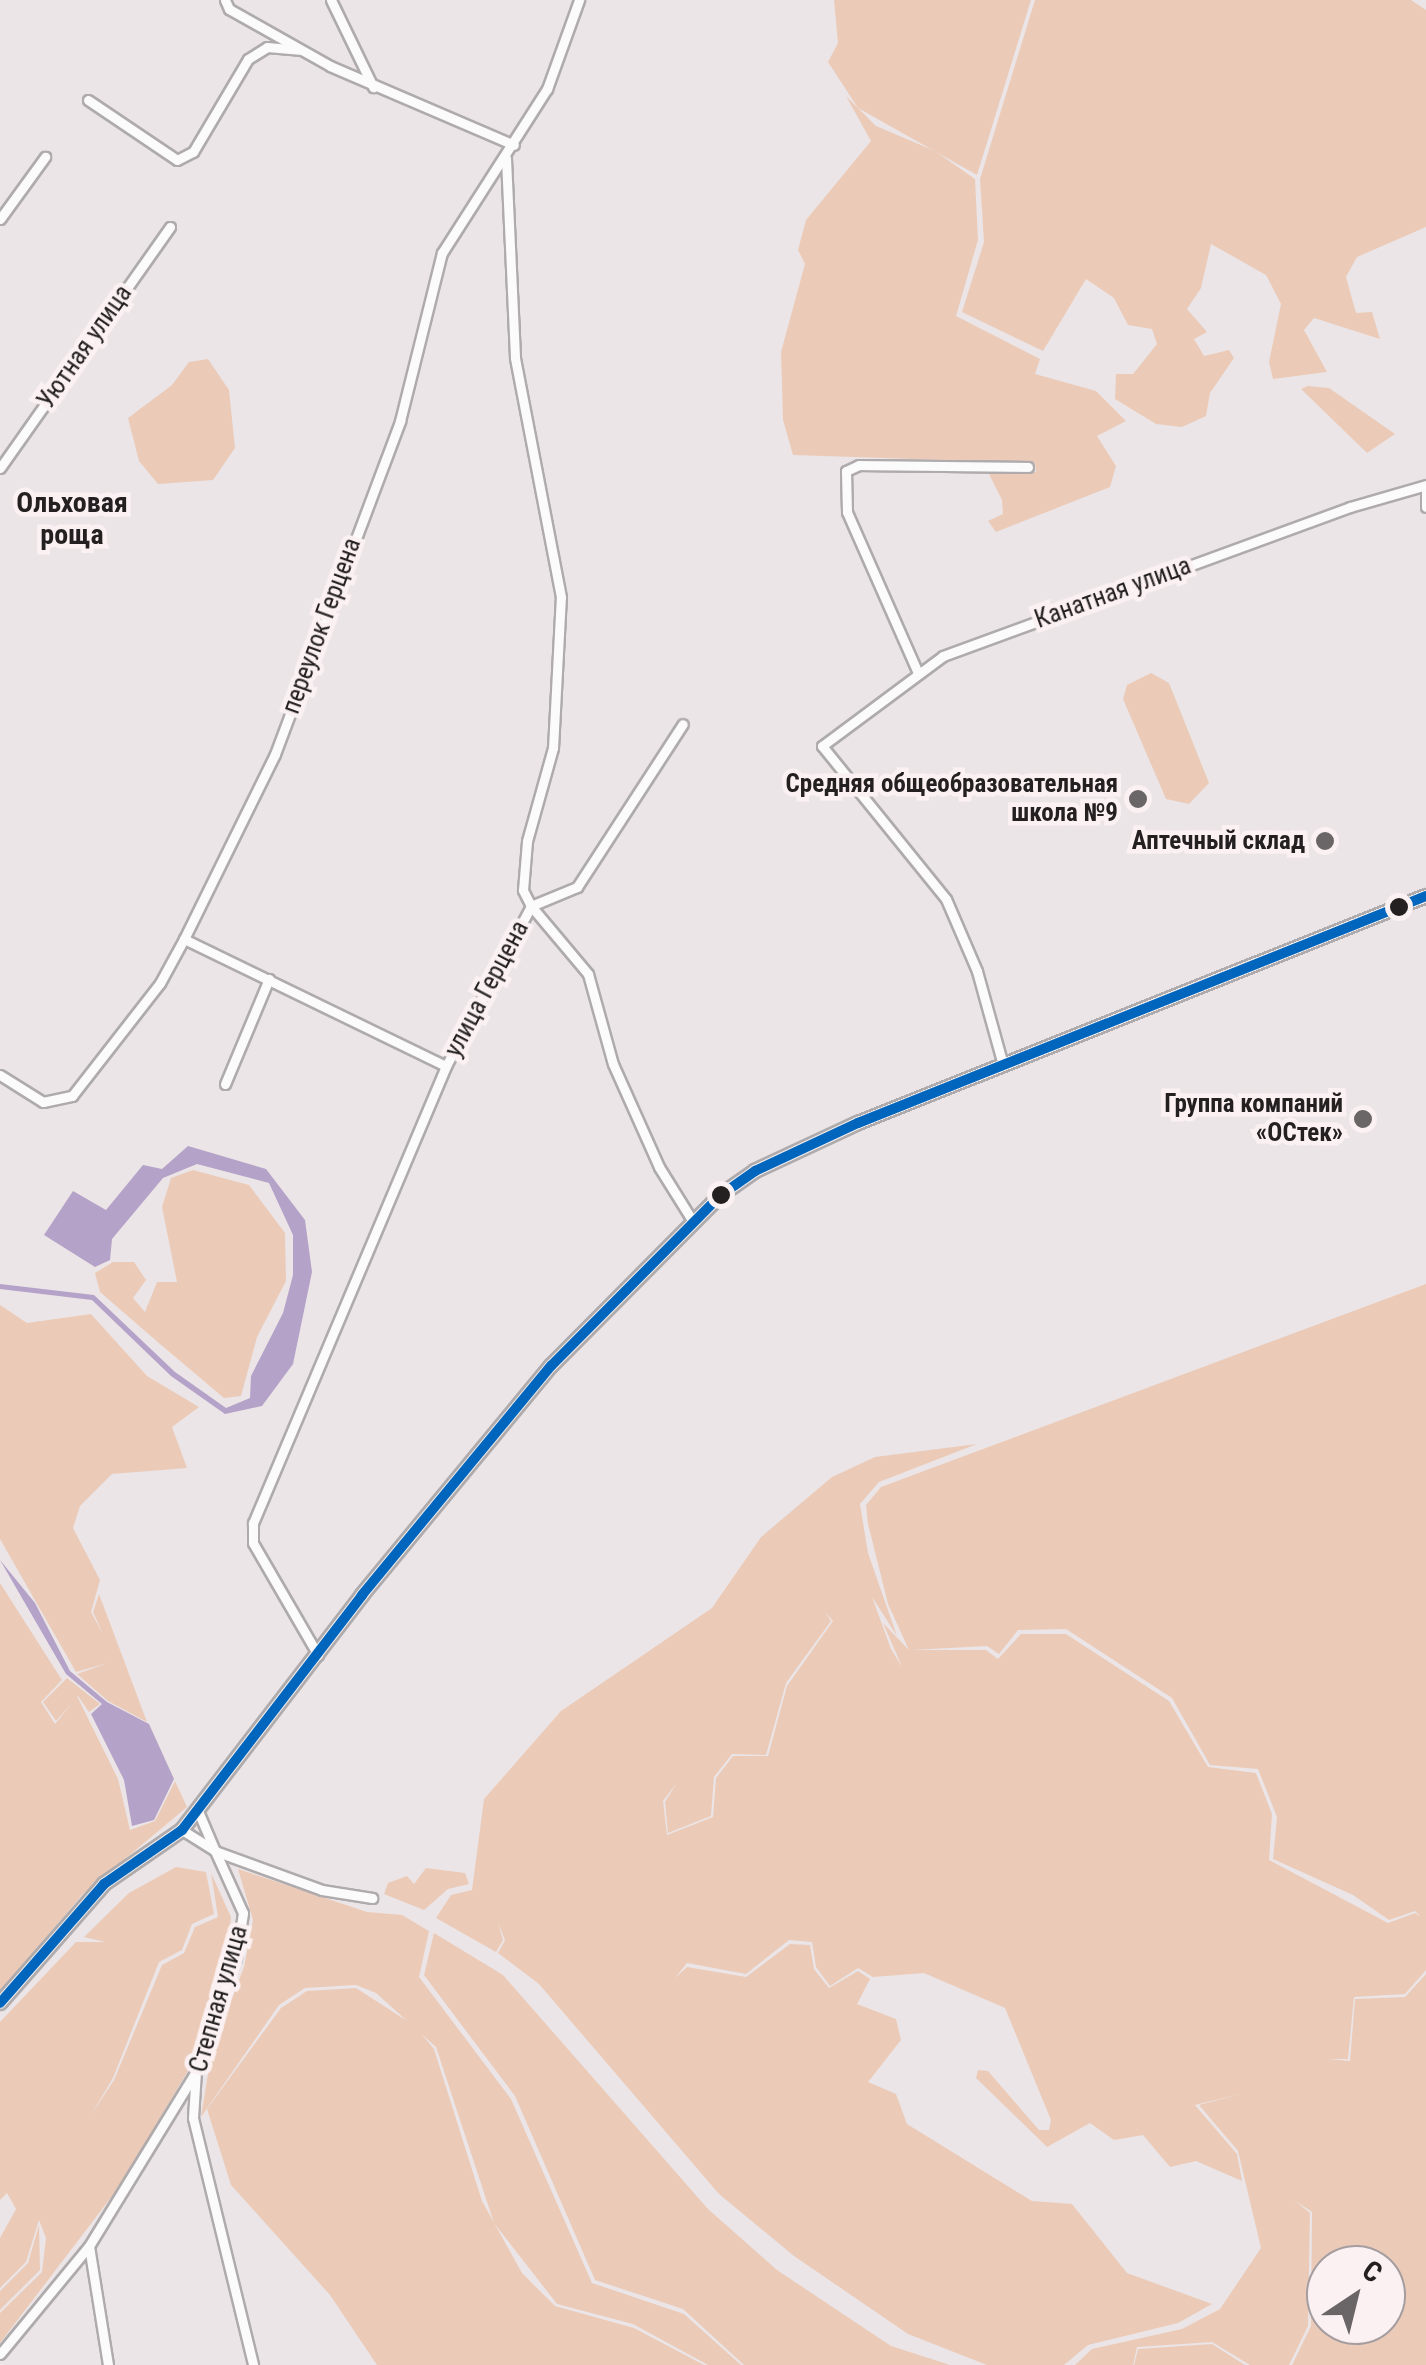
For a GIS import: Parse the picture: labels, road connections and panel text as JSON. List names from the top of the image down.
{
  "streets": {
    "street": [
      "Уютная улица",
      "Канатная улица",
      "переулок Герцена",
      "улица Герцена",
      "Степная улица"
    ]
  },
  "crossings": [
    ["переулок Герцена", "улица Герцена"]
  ],
  "districts": ["Ольховая роща"],
  "places": ["Средняя общеобразовательная школа №9", "Аптечный склад", "Группа компаний «ОСтек»"],
  "north": "top right"
}
